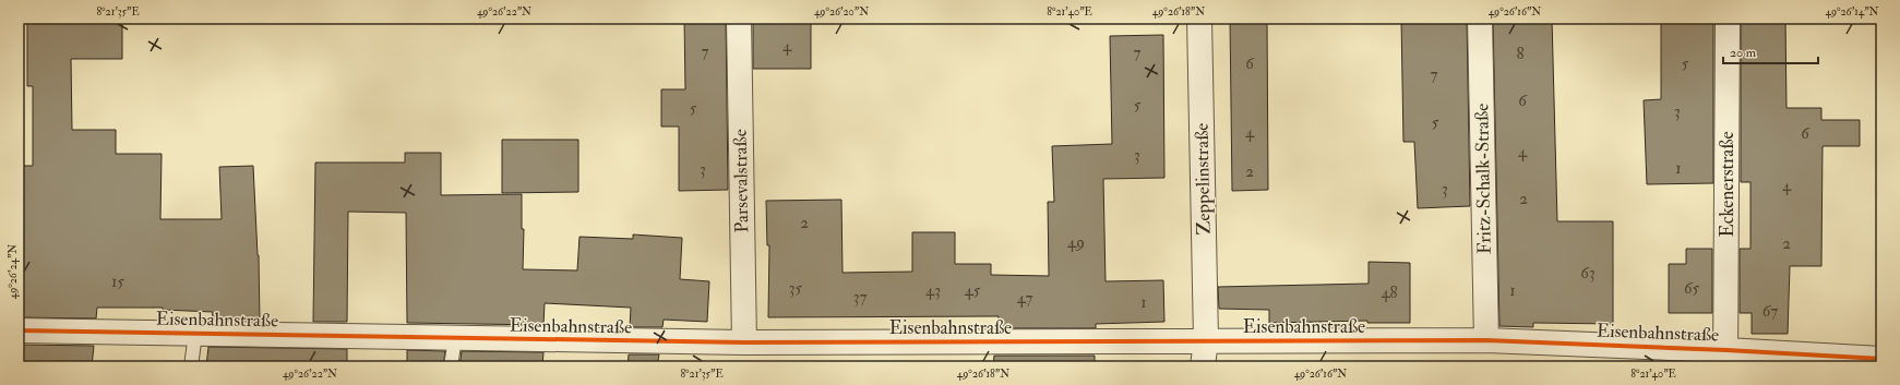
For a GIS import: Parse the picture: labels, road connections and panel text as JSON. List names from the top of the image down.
{
  "streets": {
    "street": [
      "Zeppelinstraße",
      "Fritz-Schalk-Straße",
      "Parsevalstraße",
      "Eckenerstraße",
      "Eisenbahnstraße"
    ]
  },
  "crossings": [
    ["Zeppelinstraße", "Eisenbahnstraße"],
    ["Fritz-Schalk-Straße", "Eisenbahnstraße"],
    ["Parsevalstraße", "Eisenbahnstraße"],
    ["Eckenerstraße", "Eisenbahnstraße"]
  ],
  "house_numbers": [
    "4",
    "7",
    "7",
    "8",
    "6",
    "5",
    "7",
    "6",
    "5",
    "5",
    "3",
    "5",
    "4",
    "6",
    "4",
    "3",
    "1",
    "3",
    "2",
    "4",
    "3",
    "2",
    "2",
    "49",
    "2",
    "63",
    "15",
    "35",
    "65",
    "43",
    "45",
    "1",
    "48",
    "37",
    "47",
    "1",
    "67"
  ],
  "scale_bar": "20 m",
  "coordinates": [
    "8°21'35\"E",
    "49°26'22\"N",
    "49°26'20\"N",
    "8°21'40\"E",
    "49°26'18\"N",
    "49°26'16\"N",
    "49°26'14\"N",
    "49°26'24\"N"
  ]
}
